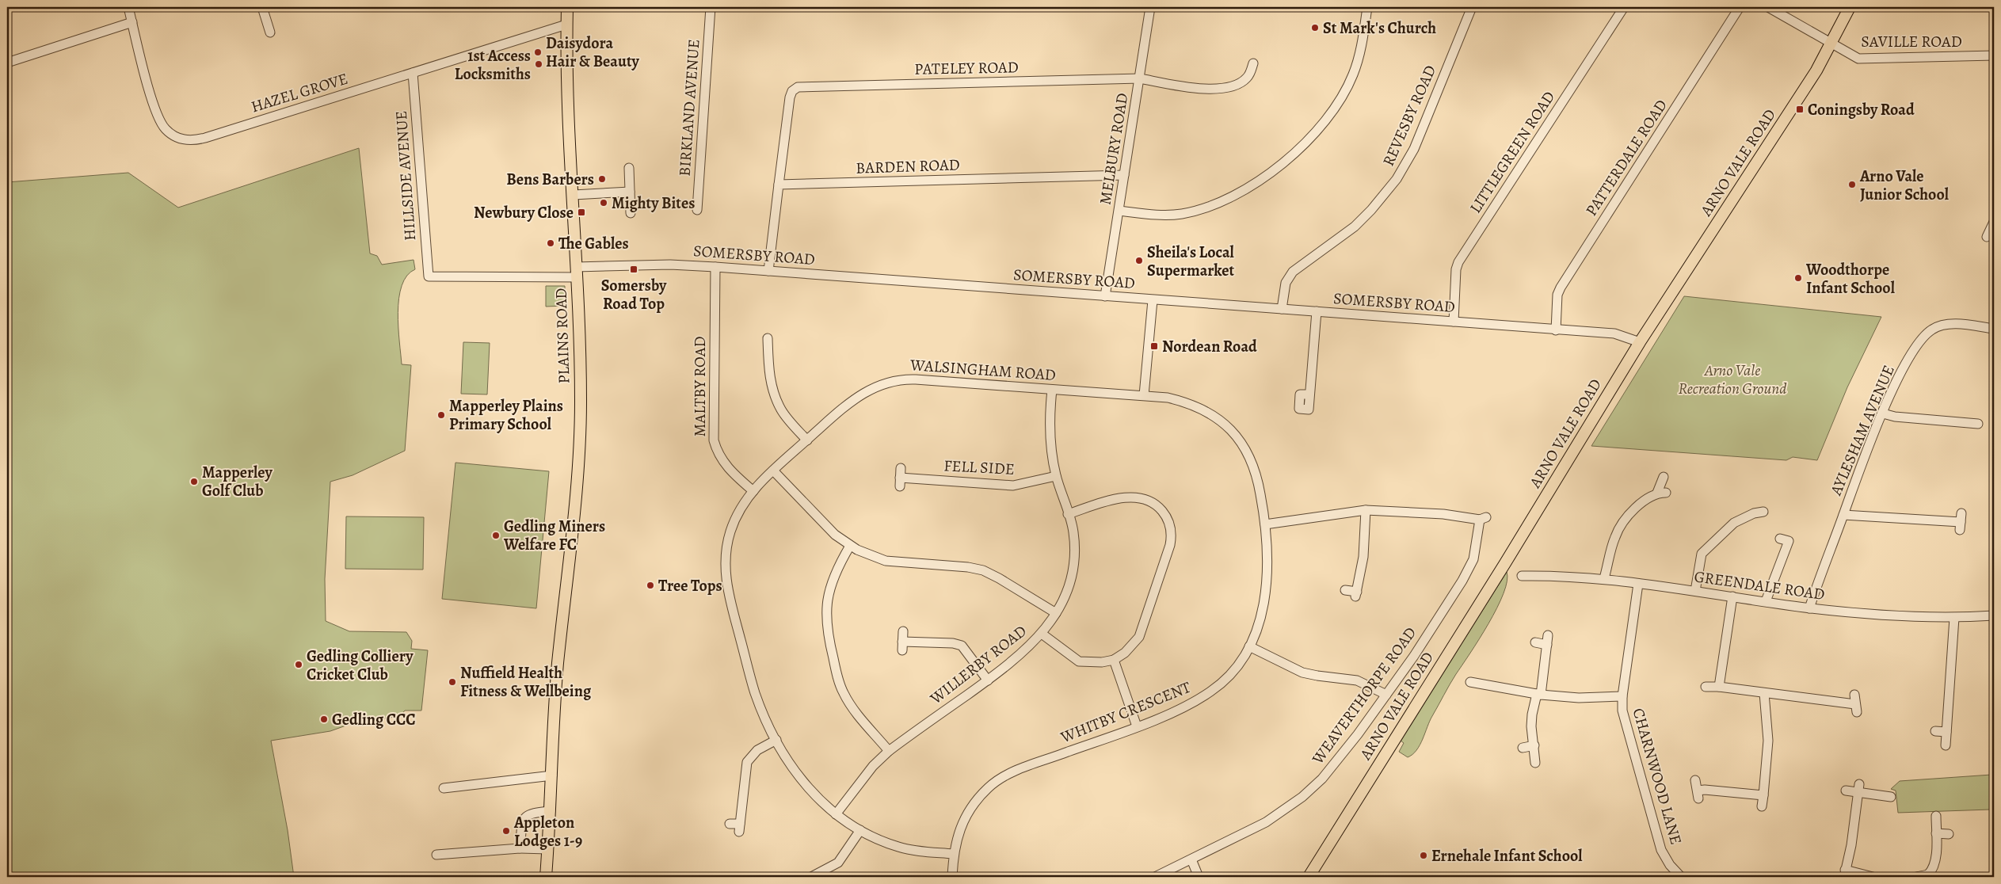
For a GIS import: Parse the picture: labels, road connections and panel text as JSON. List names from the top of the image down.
{
  "streets": {
    "main road": ["ARNO VALE ROAD", "PLAINS ROAD"],
    "street": [
      "SAVILLE ROAD",
      "PATELEY ROAD",
      "HAZEL GROVE",
      "BIRKLAND AVENUE",
      "REVESBY ROAD",
      "MELBURY ROAD",
      "LITTLEGREEN ROAD",
      "PATTERDALE ROAD",
      "BARDEN ROAD",
      "HILLSIDE AVENUE",
      "SOMERSBY ROAD",
      "WALSINGHAM ROAD",
      "MALTBY ROAD",
      "AYLESHAM AVENUE",
      "FELL SIDE",
      "GREENDALE ROAD",
      "WILLERBY ROAD",
      "WEAVERTHORPE ROAD",
      "WHITBY CRESCENT",
      "CHARNWOOD LANE"
    ]
  },
  "crossings": [
    ["SAVILLE ROAD", "ARNO VALE ROAD"],
    ["PATELEY ROAD", "MELBURY ROAD"],
    ["PATELEY ROAD", "BARDEN ROAD"],
    ["HAZEL GROVE", "HILLSIDE AVENUE"],
    ["HAZEL GROVE", "PLAINS ROAD"],
    ["REVESBY ROAD", "SOMERSBY ROAD"],
    ["MELBURY ROAD", "BARDEN ROAD"],
    ["MELBURY ROAD", "SOMERSBY ROAD"],
    ["LITTLEGREEN ROAD", "SOMERSBY ROAD"],
    ["PATTERDALE ROAD", "SOMERSBY ROAD"],
    ["ARNO VALE ROAD", "SOMERSBY ROAD"],
    ["HILLSIDE AVENUE", "SOMERSBY ROAD"],
    ["SOMERSBY ROAD", "PLAINS ROAD"],
    ["SOMERSBY ROAD", "MALTBY ROAD"],
    ["WALSINGHAM ROAD", "MALTBY ROAD"],
    ["WALSINGHAM ROAD", "WILLERBY ROAD"],
    ["WALSINGHAM ROAD", "WHITBY CRESCENT"],
    ["AYLESHAM AVENUE", "GREENDALE ROAD"],
    ["FELL SIDE", "WILLERBY ROAD"],
    ["GREENDALE ROAD", "CHARNWOOD LANE"],
    ["WEAVERTHORPE ROAD", "WHITBY CRESCENT"]
  ],
  "parks": ["Arno Vale Recreation Ground"],
  "places": {
    "other": [
      "St Mark's Church",
      "Daisydora Hair & Beauty",
      "1st Access Locksmiths",
      "Bens Barbers",
      "Arno Vale Junior School",
      "Mighty Bites",
      "The Gables",
      "Sheila's Local Supermarket",
      "Woodthorpe Infant School",
      "Mapperley Plains Primary School",
      "Mapperley Golf Club",
      "Gedling Miners Welfare FC",
      "Tree Tops",
      "Gedling Colliery Cricket Club",
      "Nuffield Health Fitness & Wellbeing",
      "Gedling CCC",
      "Appleton Lodges 1-9",
      "Ernehale Infant School"
    ],
    "transit": [
      "Coningsby Road",
      "Newbury Close",
      "Somersby Road Top",
      "Nordean Road"
    ]
  }
}
